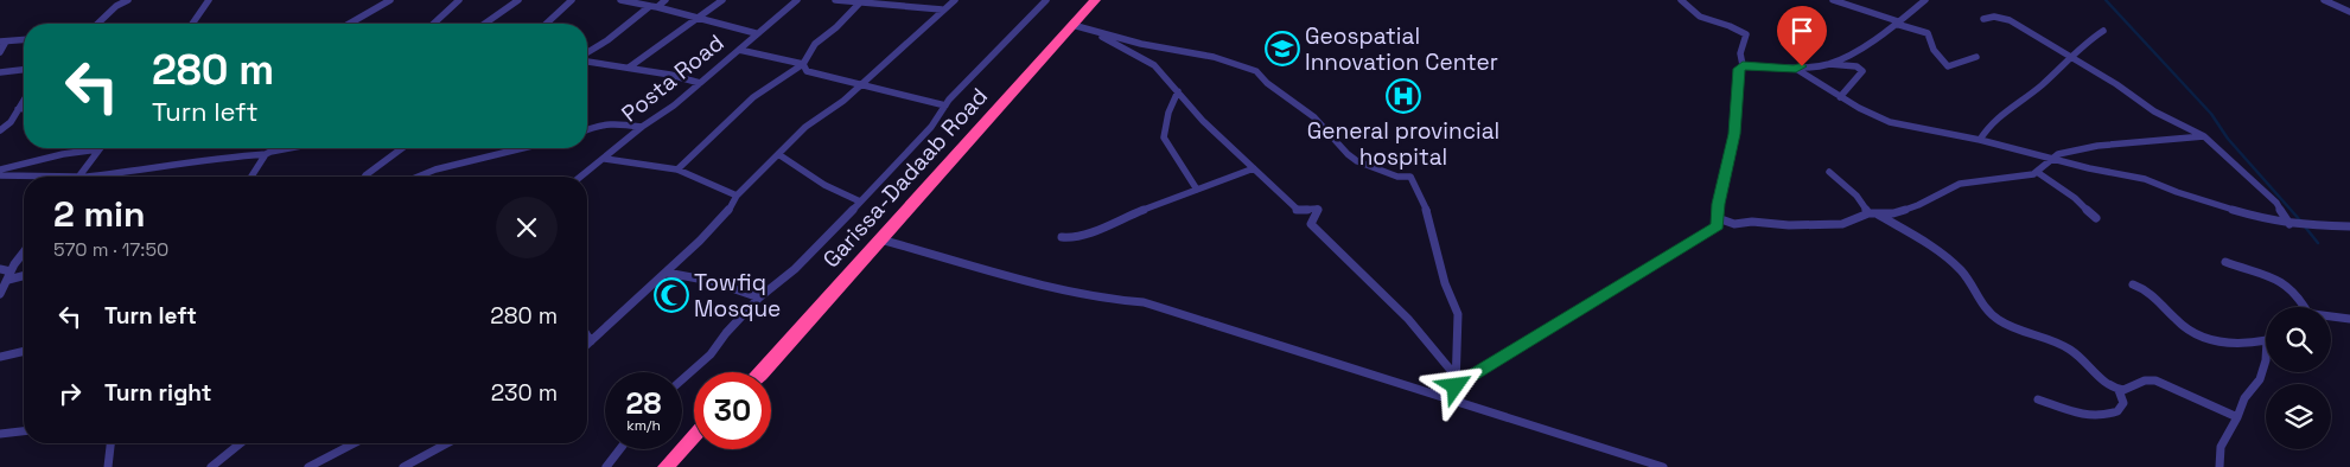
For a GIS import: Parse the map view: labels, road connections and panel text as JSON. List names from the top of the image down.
{
  "streets": {
    "highway": ["Garissa-Dadaab Road"],
    "street": ["Posta Road"]
  },
  "places": {
    "school or university": ["Geospatial Innovation Center"],
    "hospital": ["General provincial hospital"],
    "mosque": ["Towfiq Mosque"]
  },
  "page": {
    "turn": ["280 m", "Turn left"],
    "heading": ["2 min", "570 m · 17:50"],
    "list": [
      {
        "name": "Turn left",
        "value": "280 m"
      },
      {
        "name": "Turn right",
        "value": "230 m"
      }
    ],
    "speed": "28 km/h",
    "limit": "30"
  }
}
